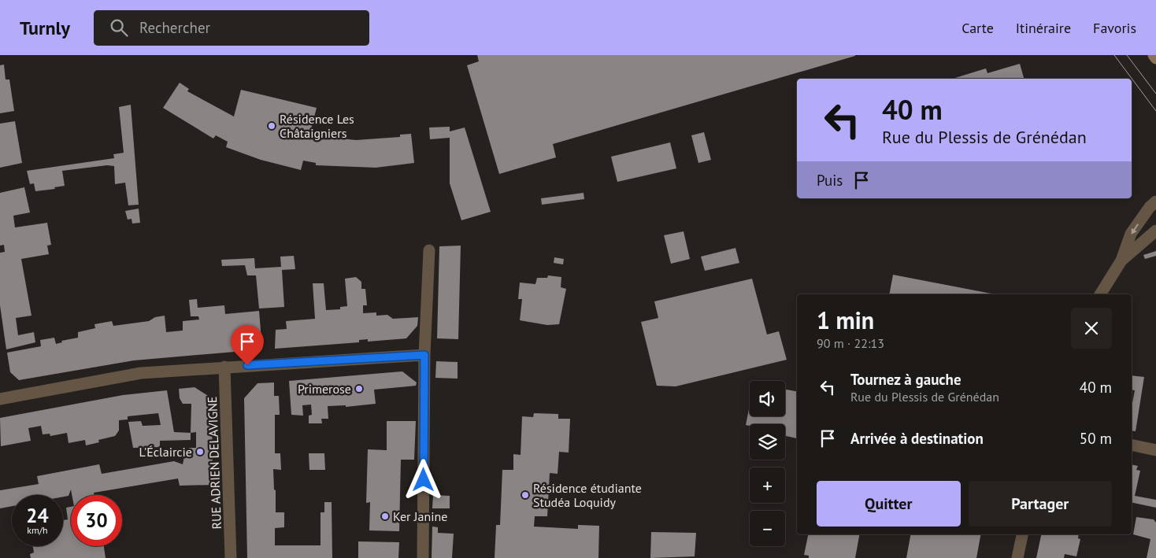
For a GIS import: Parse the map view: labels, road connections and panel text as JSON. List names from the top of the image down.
{
  "streets": {
    "street": ["RUE ADRIEN DELAVIGNE"]
  },
  "places": [
    "Résidence Les Châtaigniers",
    "Primerose",
    "L'Éclaircie",
    "Résidence étudiante Studéa Loquidy",
    "Ker Janine"
  ],
  "page": {
    "header": "Turnly",
    "search": "Rechercher",
    "nav": ["Carte", "Itinéraire", "Favoris"],
    "turn": ["40 m", "Rue du Plessis de Grénédan"],
    "then": "Puis",
    "heading": ["1 min", "90 m · 22:13"],
    "list": [
      {
        "name": "Tournez à gauche",
        "note": "Rue du Plessis de Grénédan",
        "value": "40 m"
      },
      {
        "name": "Arrivée à destination",
        "value": "50 m"
      }
    ],
    "map_buttons": ["+", "−"],
    "buttons": ["Quitter", "Partager"],
    "speed": "24 km/h",
    "limit": "30"
  }
}
